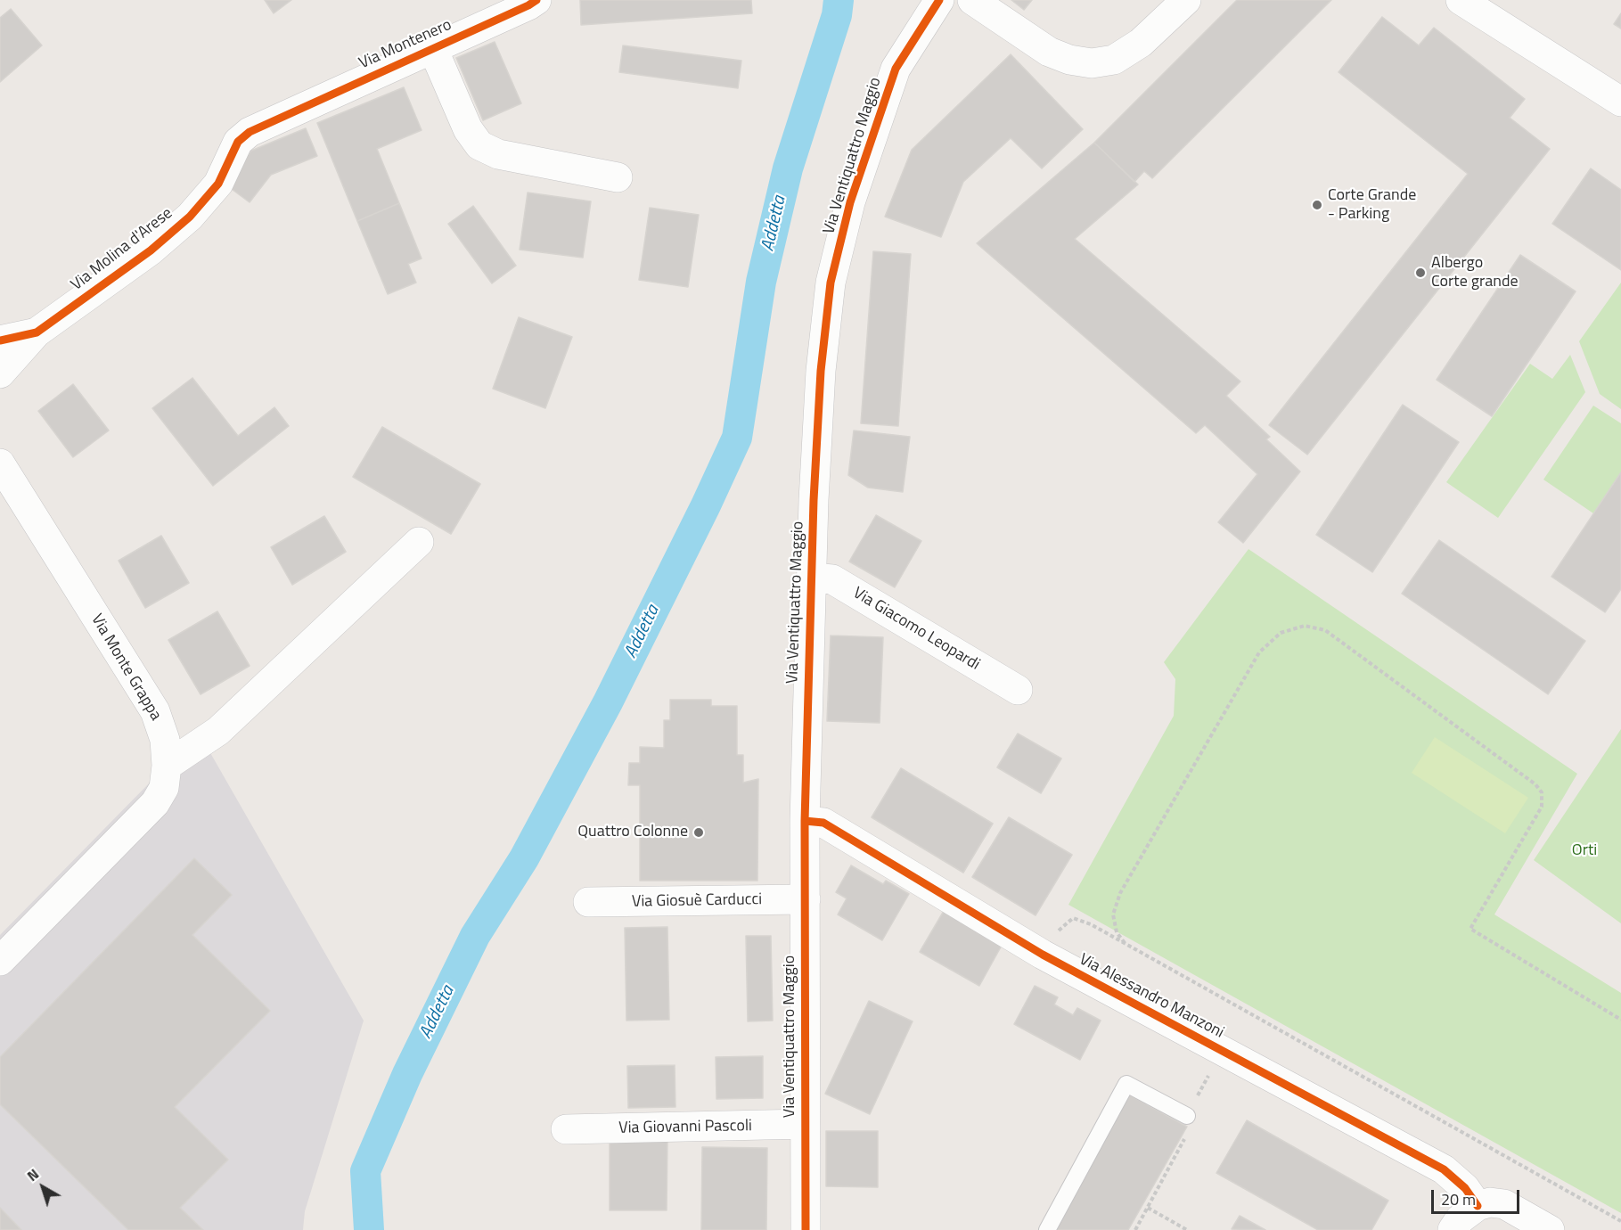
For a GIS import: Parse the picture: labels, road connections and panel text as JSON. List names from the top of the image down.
{
  "streets": {
    "street": [
      "Via Montenero",
      "Via Ventiquattro Maggio",
      "Via Molina d'Arese",
      "Via Giacomo Leopardi",
      "Via Monte Grappa",
      "Via Giosuè Carducci",
      "Via Alessandro Manzoni",
      "Via Giovanni Pascoli"
    ]
  },
  "crossings": [
    ["Via Montenero", "Via Molina d'Arese"],
    ["Via Ventiquattro Maggio", "Via Giacomo Leopardi"],
    ["Via Ventiquattro Maggio", "Via Giosuè Carducci"],
    ["Via Ventiquattro Maggio", "Via Alessandro Manzoni"],
    ["Via Ventiquattro Maggio", "Via Giovanni Pascoli"]
  ],
  "water": ["Addetta"],
  "parks": ["Orti"],
  "places": ["Corte Grande - Parking", "Albergo Corte grande", "Quattro Colonne"],
  "scale_bar": "20 m",
  "north": "top left"
}
